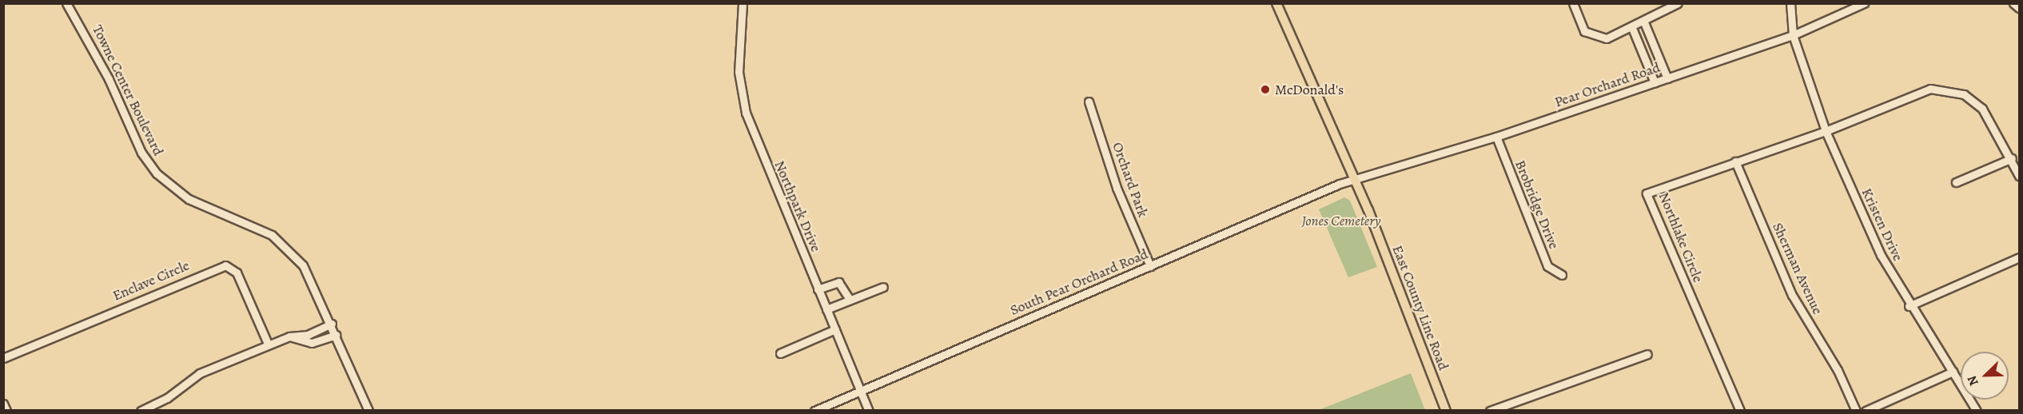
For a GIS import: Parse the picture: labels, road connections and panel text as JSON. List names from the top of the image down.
{
  "streets": {
    "main road": ["East County Line Road"],
    "street": [
      "Pear Orchard Road",
      "Towne Center Boulevard",
      "Orchard Park",
      "Brobridge Drive",
      "Northpark Drive",
      "Kristen Drive",
      "Northlake Circle",
      "Sherman Avenue",
      "Enclave Circle",
      "South Pear Orchard Road"
    ]
  },
  "crossings": [
    ["Pear Orchard Road", "Brobridge Drive"],
    ["Pear Orchard Road", "Kristen Drive"],
    ["Pear Orchard Road", "South Pear Orchard Road"],
    ["Pear Orchard Road", "East County Line Road"],
    ["Orchard Park", "South Pear Orchard Road"],
    ["Northpark Drive", "South Pear Orchard Road"],
    ["Kristen Drive", "Northlake Circle"],
    ["Northlake Circle", "Sherman Avenue"],
    ["South Pear Orchard Road", "East County Line Road"]
  ],
  "parks": ["Jones Cemetery"],
  "places": ["McDonald's"],
  "north": "bottom left"
}
